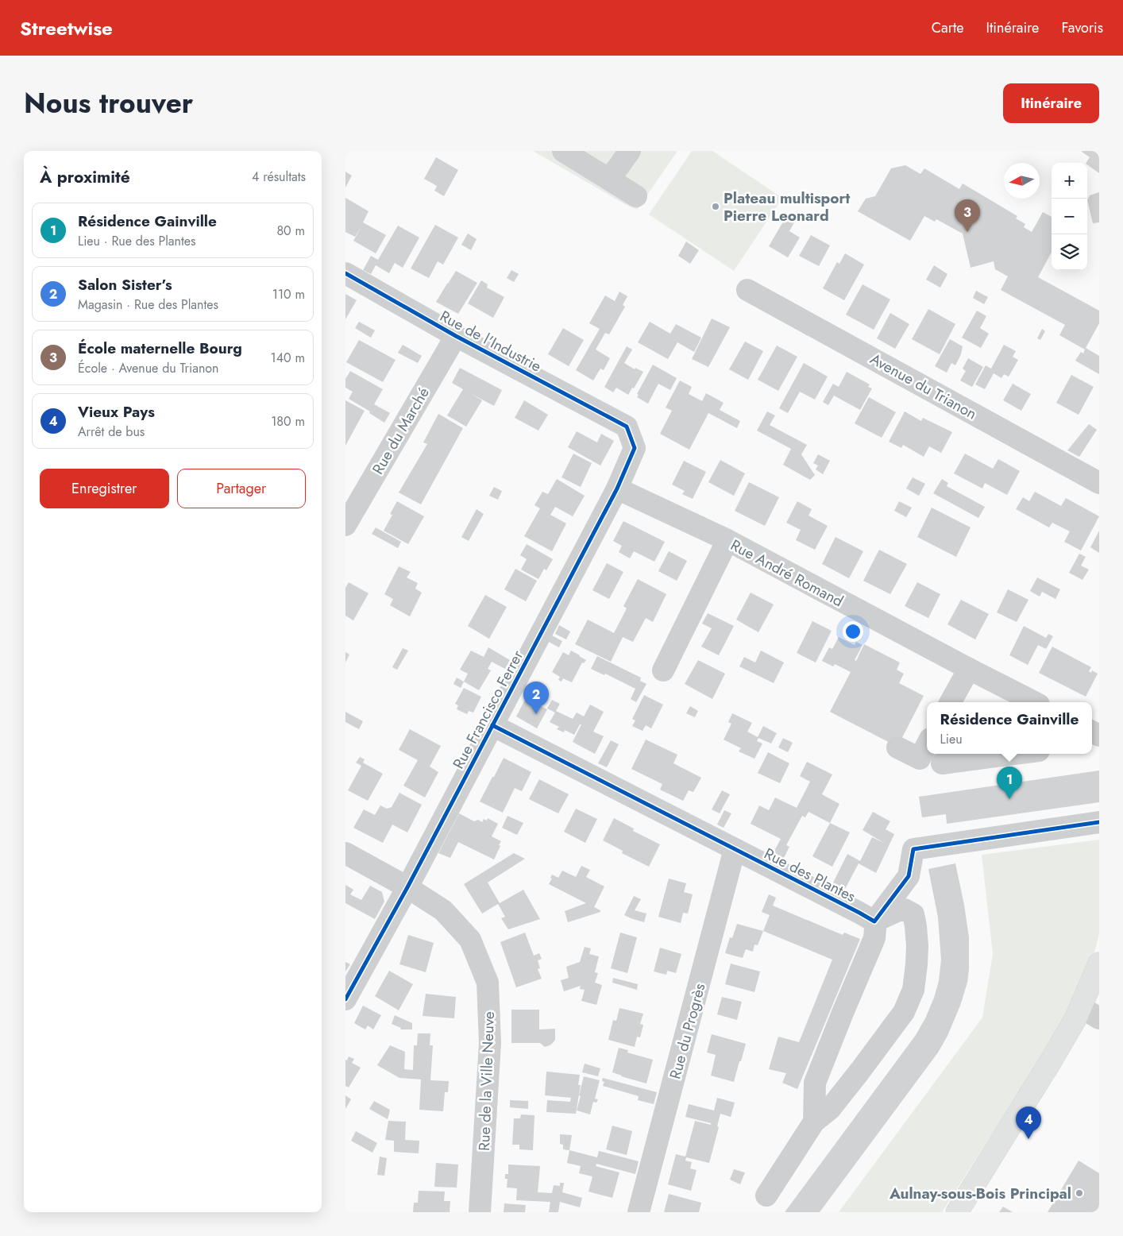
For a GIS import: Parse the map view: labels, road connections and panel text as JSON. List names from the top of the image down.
{
  "streets": {
    "street": [
      "Rue de l'Industrie",
      "Avenue du Trianon",
      "Rue du Marché",
      "Rue André Romand",
      "Rue Francisco Ferrer",
      "Rue des Plantes",
      "Rue du Progrès",
      "Rue de la Ville Neuve"
    ]
  },
  "crossings": [
    ["Rue de l'Industrie", "Rue du Marché"],
    ["Rue de l'Industrie", "Rue Francisco Ferrer"],
    ["Rue André Romand", "Rue Francisco Ferrer"],
    ["Rue Francisco Ferrer", "Rue des Plantes"],
    ["Rue Francisco Ferrer", "Rue de la Ville Neuve"],
    ["Rue des Plantes", "Rue du Progrès"]
  ],
  "places": ["Plateau multisport Pierre Leonard", "Aulnay-sous-Bois Principal"],
  "north": "left",
  "page": {
    "header": "Streetwise",
    "nav": ["Carte", "Itinéraire", "Favoris"],
    "title": "Nous trouver",
    "buttons": [
      "Itinéraire",
      ["Enregistrer", "Partager"]
    ],
    "heading": ["À proximité", "4 résultats"],
    "map_buttons": ["+", "−"],
    "pins": [
      "3",
      "2",
      "1",
      "4"
    ],
    "list": [
      {
        "mark": "1",
        "name": "Résidence Gainville",
        "note": "Lieu · Rue des Plantes",
        "value": "80 m"
      },
      {
        "mark": "2",
        "name": "Salon Sister’s",
        "note": "Magasin · Rue des Plantes",
        "value": "110 m"
      },
      {
        "mark": "3",
        "name": "École maternelle Bourg",
        "note": "École · Avenue du Trianon",
        "value": "140 m"
      },
      {
        "mark": "4",
        "name": "Vieux Pays",
        "note": "Arrêt de bus",
        "value": "180 m"
      }
    ],
    "popup": ["Résidence Gainville", "Lieu"]
  }
}
